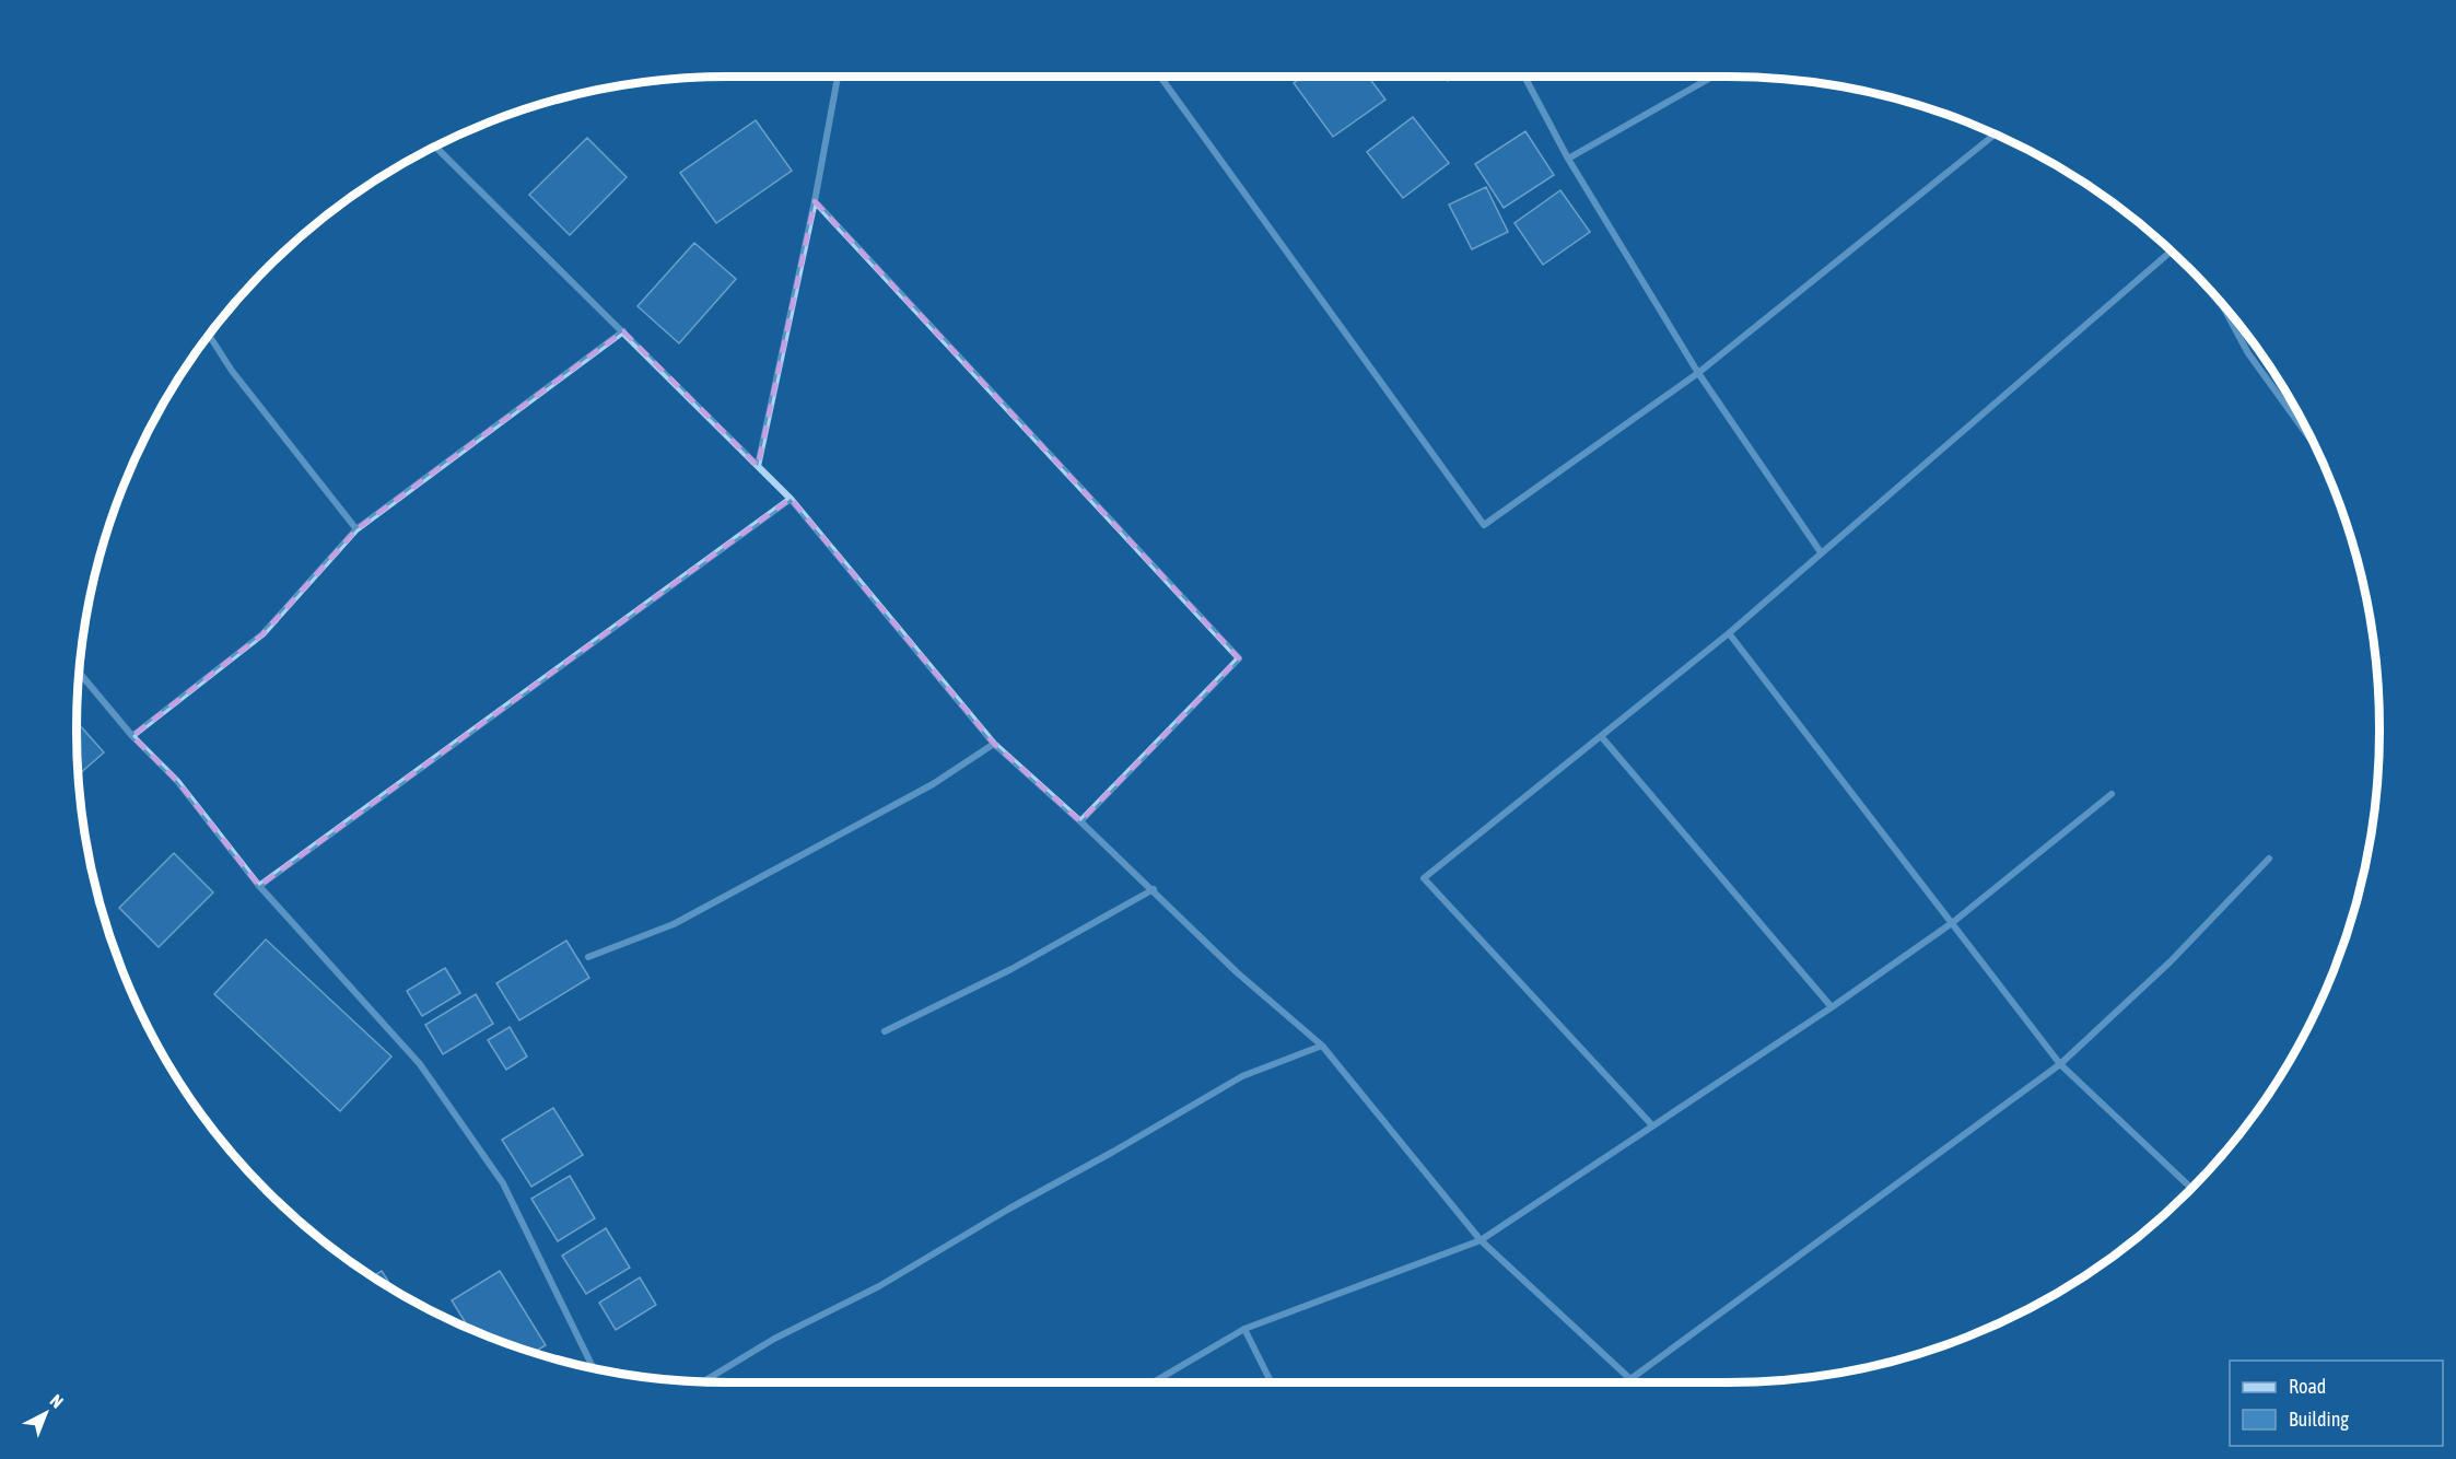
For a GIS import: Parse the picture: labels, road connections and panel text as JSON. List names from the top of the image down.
{
  "legend": ["Road", "Building"],
  "north": "top right"
}
